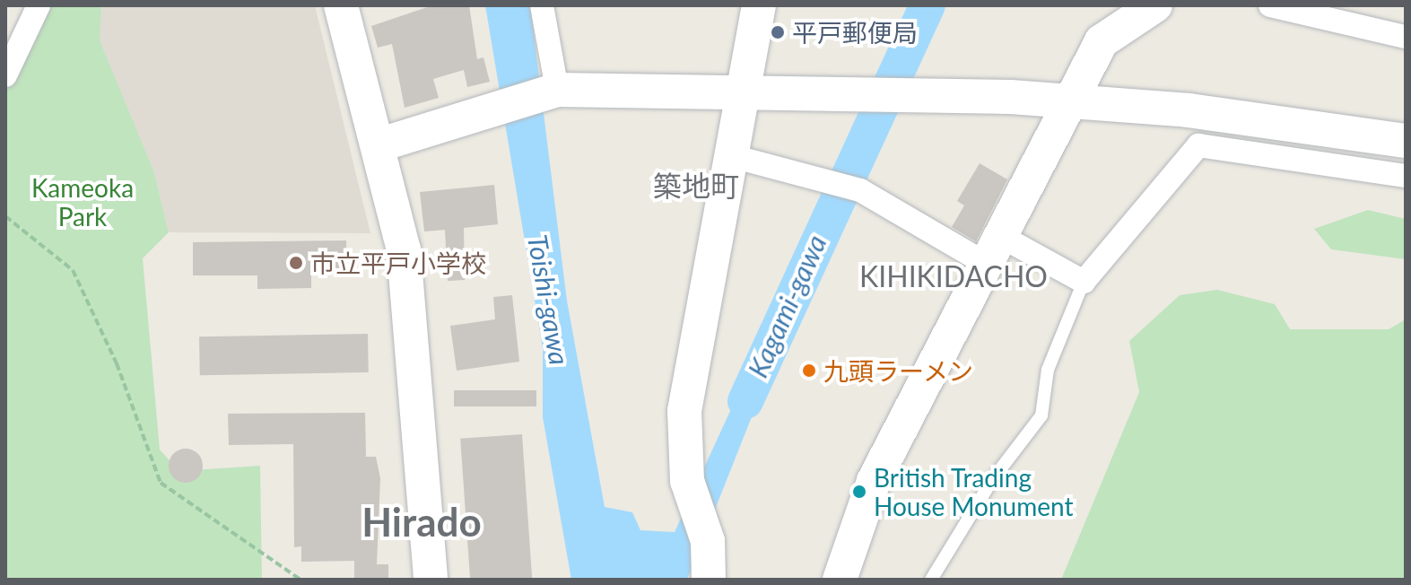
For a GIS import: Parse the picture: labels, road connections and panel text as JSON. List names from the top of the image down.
{
  "districts": ["築地町", "KIHIKIDACHO", "Hirado"],
  "water": ["Toishi-gawa", "Kagami-gawa"],
  "parks": ["Kameoka Park"],
  "places": [
    "平戸郵便局",
    "市立平戸小学校",
    "九頭ラーメン",
    "British Trading House Monument"
  ]
}
